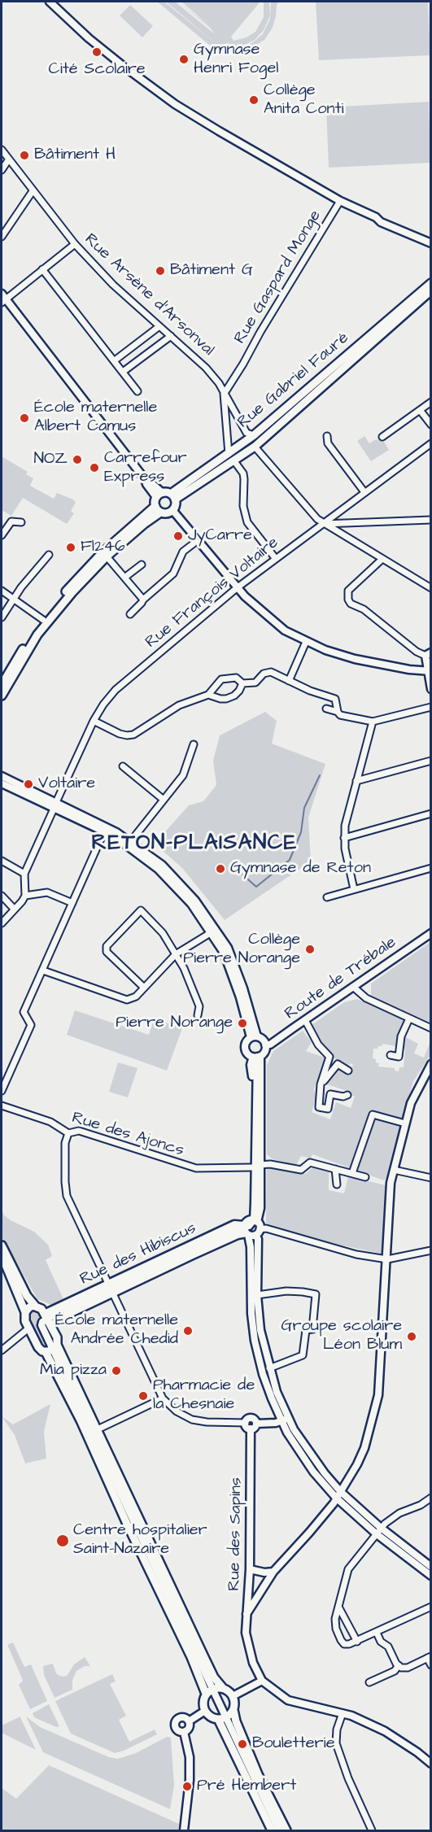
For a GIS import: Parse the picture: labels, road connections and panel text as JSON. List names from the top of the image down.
{
  "streets": {
    "main road": ["Rue Gabriel Fauré"],
    "street": [
      "Rue Gaspard Monge",
      "Rue Arsène d'Arsonval",
      "Rue François Voltaire",
      "Route de Trébale",
      "Rue des Ajoncs",
      "Rue des Hibiscus",
      "Rue des Sapins"
    ]
  },
  "crossings": [
    ["Rue Gaspard Monge", "Rue Arsène d'Arsonval"],
    ["Rue Arsène d'Arsonval", "Rue Gabriel Fauré"]
  ],
  "districts": ["RETON-PLAISANCE"],
  "places": [
    "Cité Scolaire",
    "Gymnase Henri Fogel",
    "Collège Anita Conti",
    "Bâtiment H",
    "Bâtiment G",
    "École maternelle Albert Camus",
    "NOZ",
    "Carrefour Express",
    "JyCarre",
    "Fl246",
    "Voltaire",
    "Gymnase de Reton",
    "Collège Pierre Norange",
    "Pierre Norange",
    "École maternelle Andrée Chedid",
    "Groupe scolaire Léon Blum",
    "Mia pizza",
    "Pharmacie de la Chesnaie",
    "Centre hospitalier Saint-Nazaire",
    "Bouletterie",
    "Pré Hembert"
  ]
}
